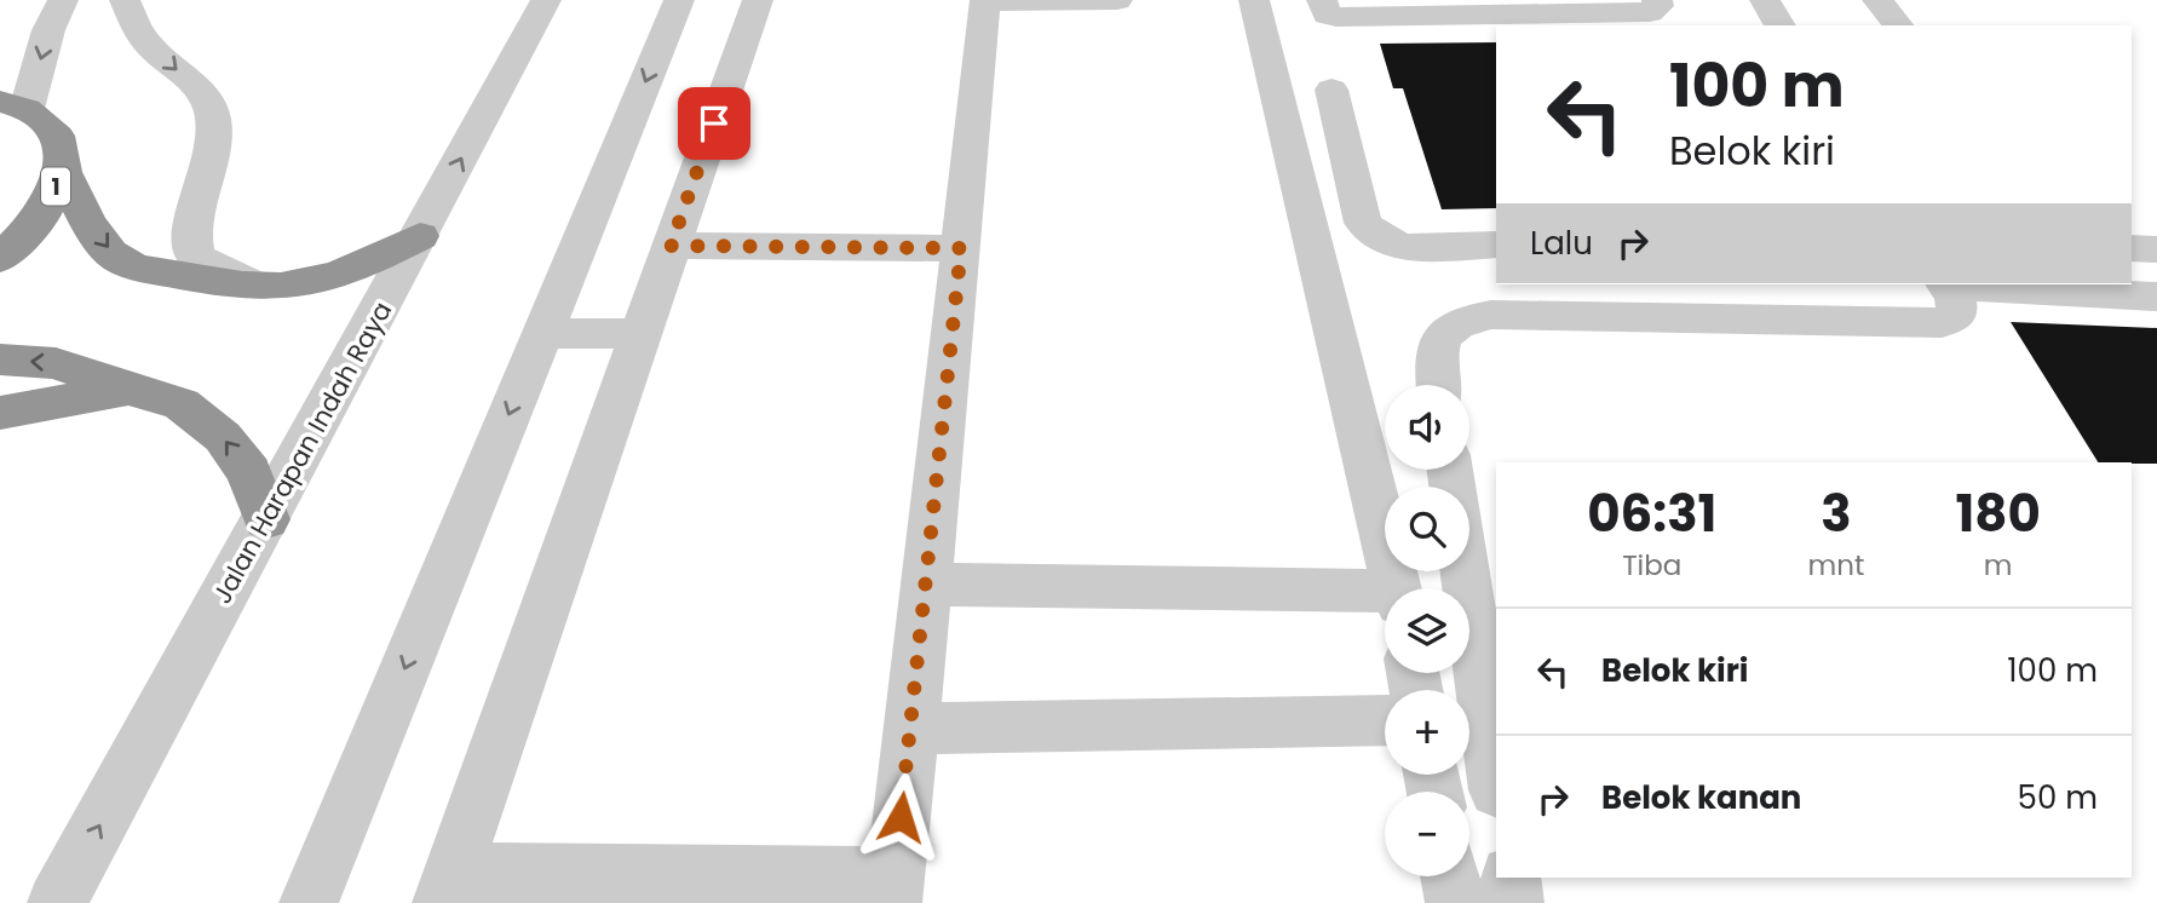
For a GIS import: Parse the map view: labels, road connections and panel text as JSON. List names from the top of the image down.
{
  "streets": {
    "highway": ["1"],
    "street": ["Jalan Harapan Indah Raya"]
  },
  "page": {
    "turn": ["100 m", "Belok kiri"],
    "then": "Lalu",
    "map_buttons": ["+", "−"],
    "eta": [
      "06:31",
      "Tiba",
      "3",
      "mnt",
      "180",
      "m"
    ],
    "list": [
      {
        "name": "Belok kiri",
        "value": "100 m"
      },
      {
        "name": "Belok kanan",
        "value": "50 m"
      }
    ]
  }
}
